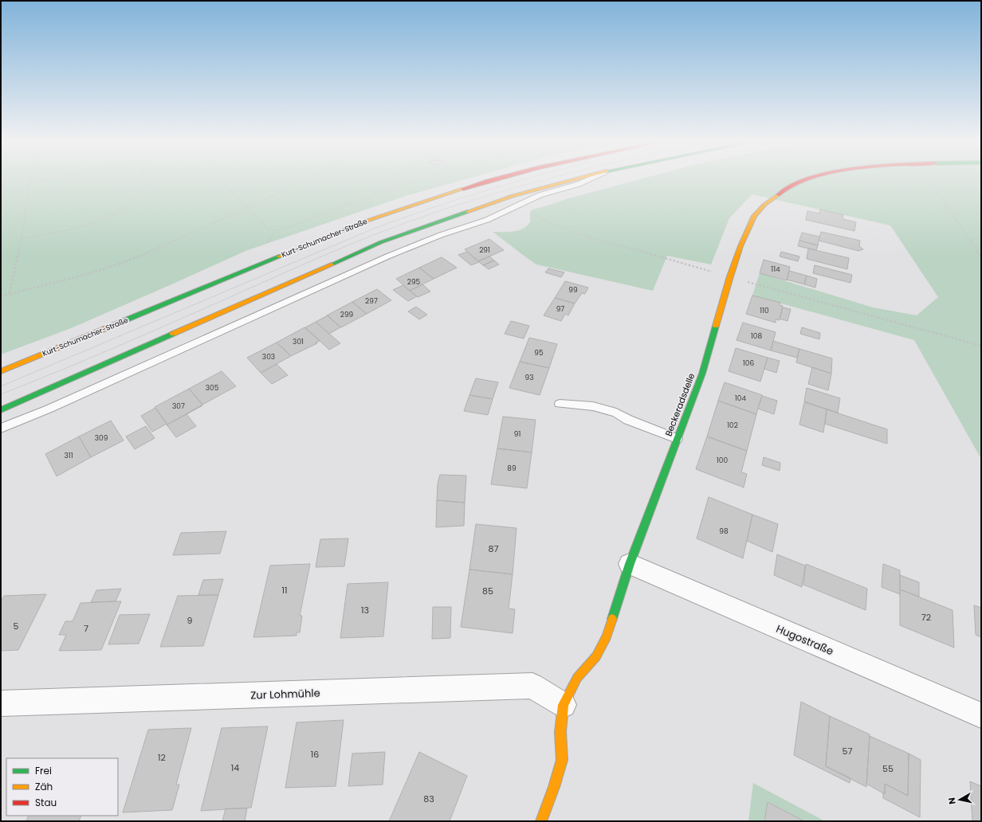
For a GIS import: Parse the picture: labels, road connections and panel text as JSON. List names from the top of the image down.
{
  "streets": {
    "main road": ["Kurt-Schumacher-Straße", "Beckeradsdelle"],
    "street": ["Hugostraße", "Zur Lohmühle"]
  },
  "crossings": [
    ["Beckeradsdelle", "Hugostraße"],
    ["Beckeradsdelle", "Zur Lohmühle"]
  ],
  "house_numbers": [
    "291",
    "114",
    "295",
    "99",
    "297",
    "97",
    "110",
    "299",
    "108",
    "301",
    "95",
    "303",
    "106",
    "93",
    "305",
    "104",
    "307",
    "102",
    "91",
    "309",
    "311",
    "100",
    "89",
    "98",
    "87",
    "11",
    "85",
    "13",
    "72",
    "9",
    "5",
    "7",
    "57",
    "16",
    "12",
    "14",
    "55",
    "83"
  ],
  "legend": ["Frei", "Zäh", "Stau"],
  "north": "left"
}
